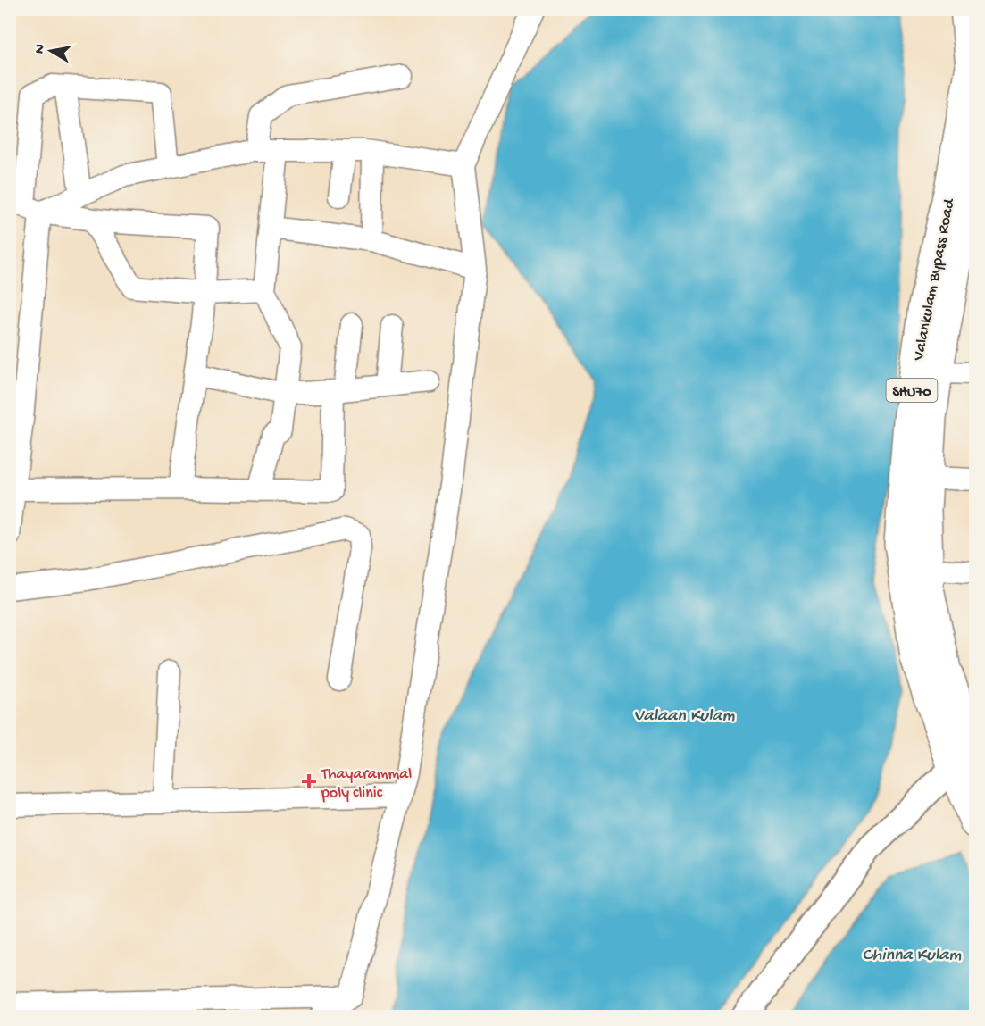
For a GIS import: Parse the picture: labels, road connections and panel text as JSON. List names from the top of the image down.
{
  "streets": {
    "main road": ["Valankulam Bypass Road", "SHU70"]
  },
  "crossings": [
    ["Valankulam Bypass Road", "SHU70"]
  ],
  "water": ["Valaan Kulam", "Chinna Kulam"],
  "places": {
    "health": ["Thayarammal poly clinic"]
  },
  "north": "left"
}
